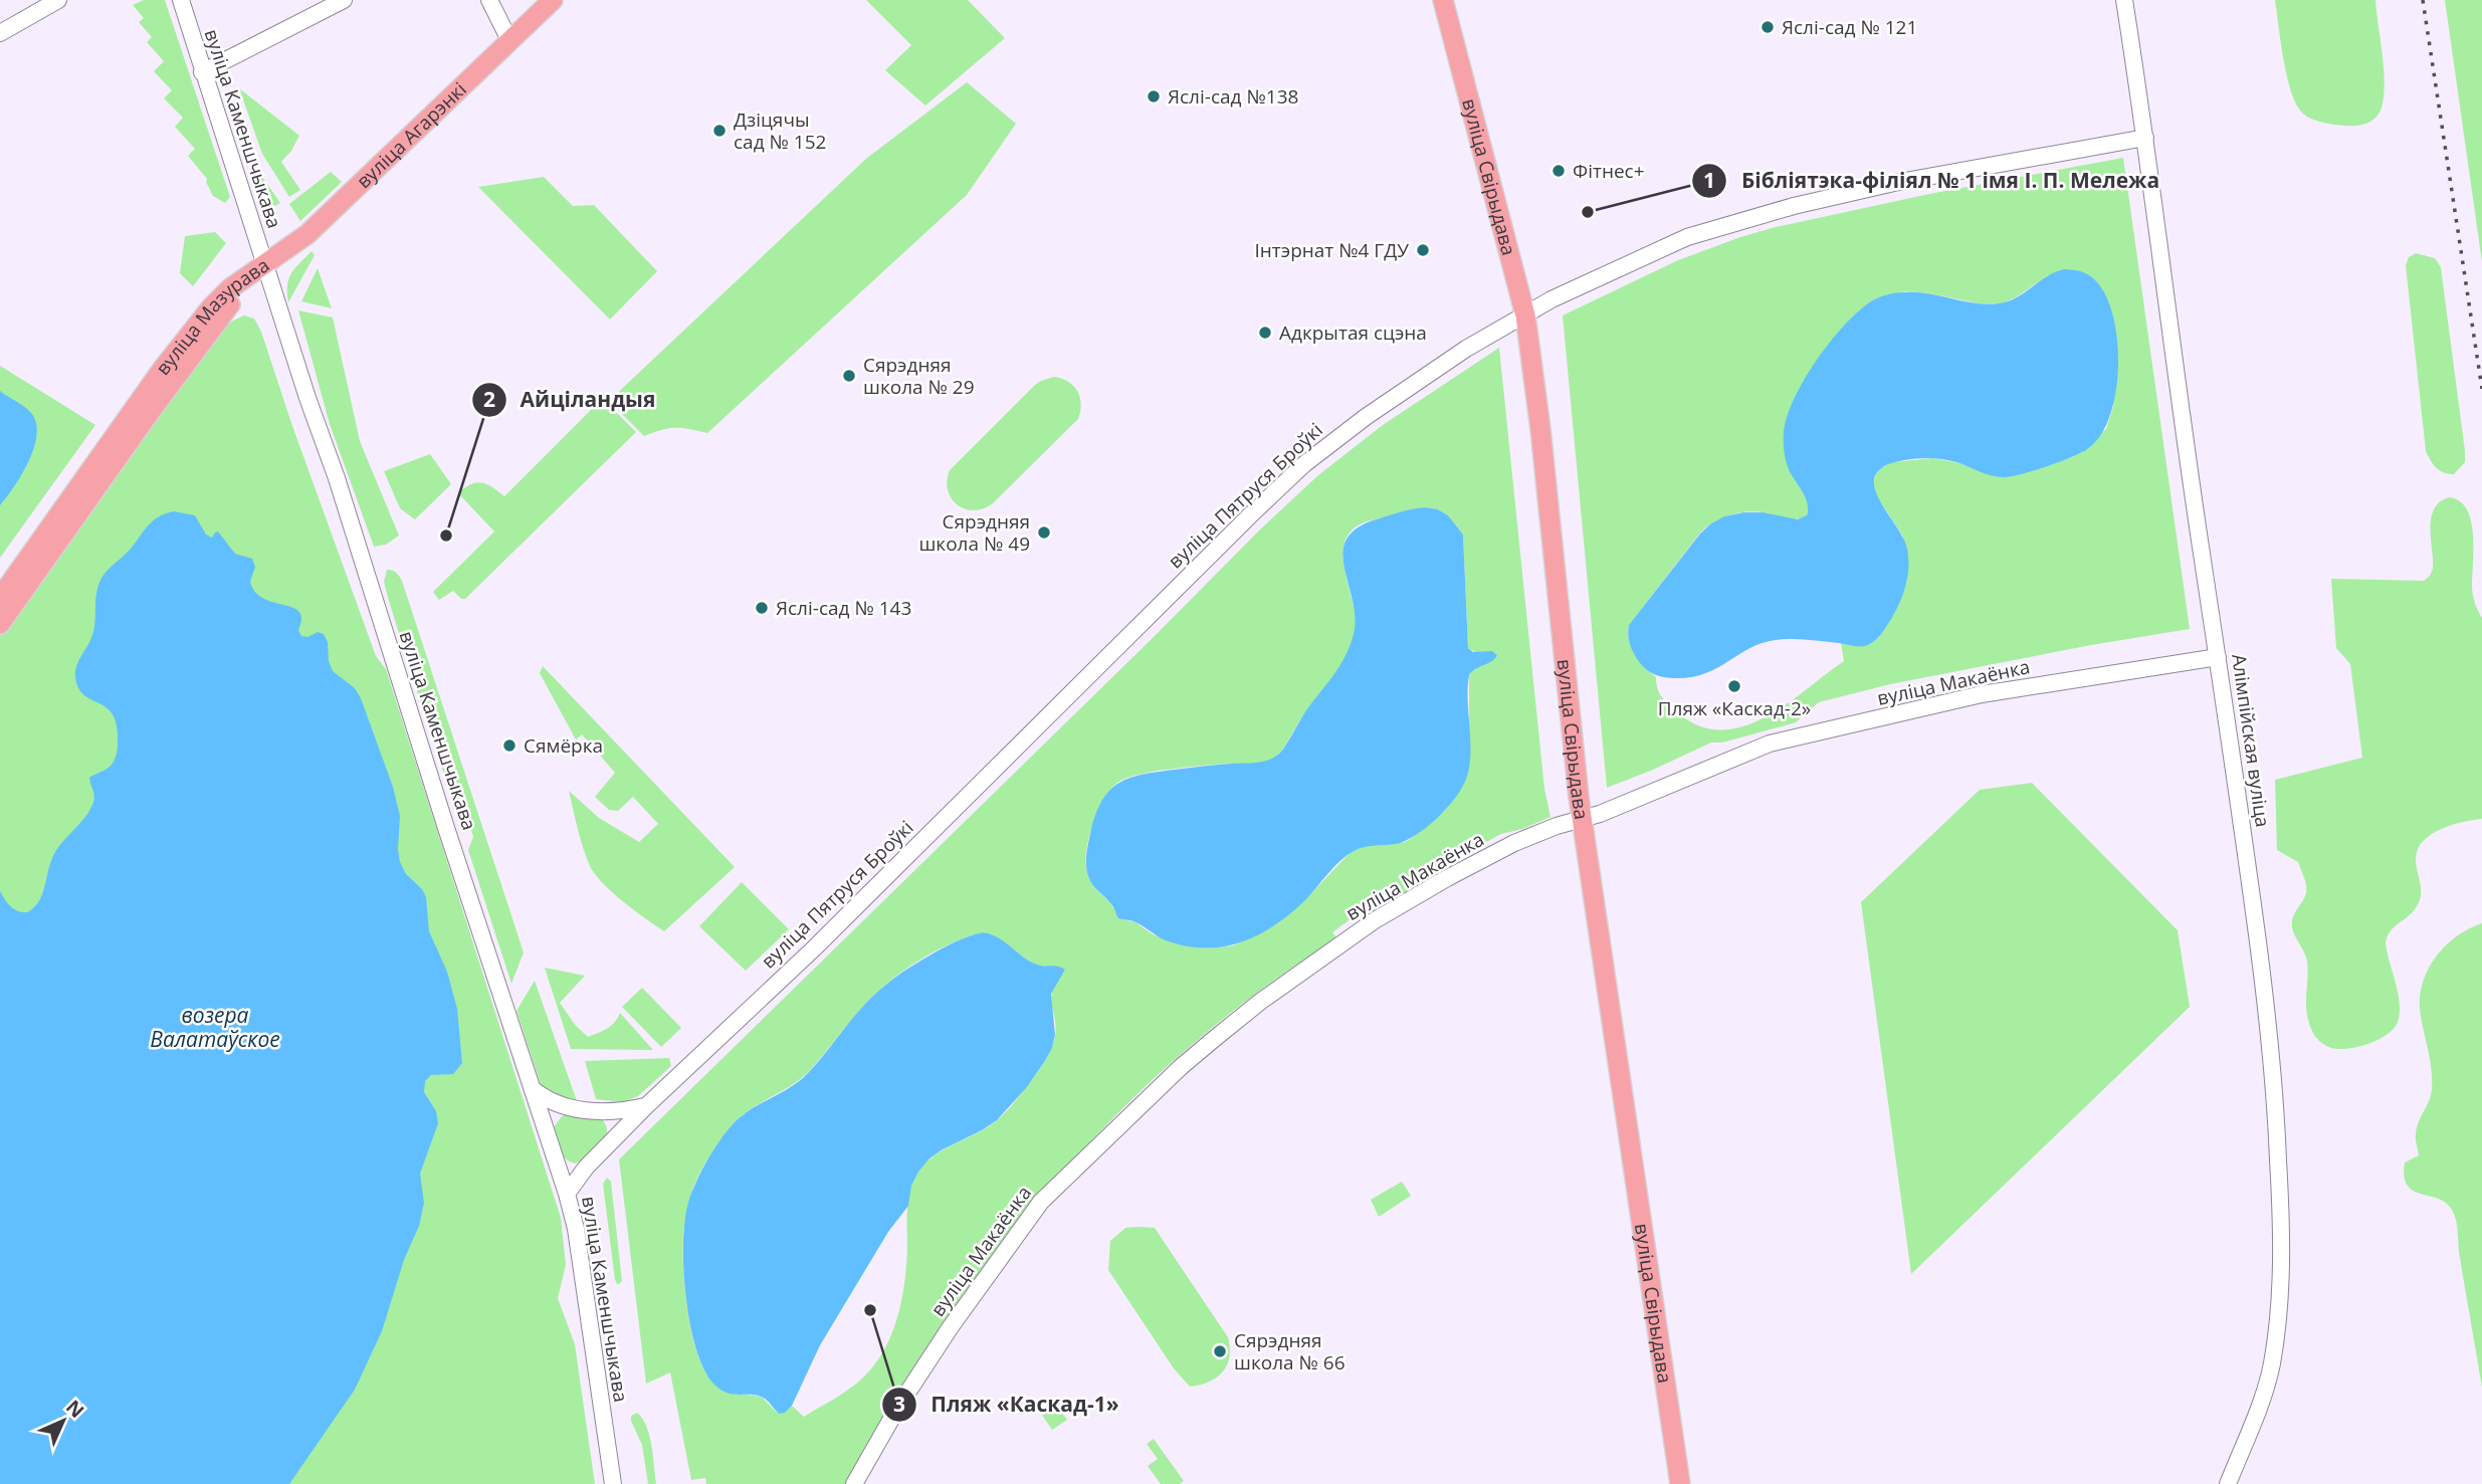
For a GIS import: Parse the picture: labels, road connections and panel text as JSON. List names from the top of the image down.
{
  "streets": {
    "main road": ["вуліца Агарэнкі", "вуліца Свірыдава", "вуліца Мазурава"],
    "street": [
      "вуліца Каменшчыкава",
      "вуліца Пятруся Броўкі",
      "вуліца Макаёнка",
      "Алімпійская вуліца"
    ]
  },
  "crossings": [
    ["вуліца Каменшчыкава", "вуліца Агарэнкі"],
    ["вуліца Каменшчыкава", "вуліца Мазурава"],
    ["вуліца Каменшчыкава", "вуліца Пятруся Броўкі"],
    ["вуліца Агарэнкі", "вуліца Мазурава"],
    ["вуліца Свірыдава", "вуліца Пятруся Броўкі"],
    ["вуліца Свірыдава", "вуліца Макаёнка"],
    ["вуліца Пятруся Броўкі", "Алімпійская вуліца"],
    ["вуліца Макаёнка", "Алімпійская вуліца"]
  ],
  "water": ["возера Валатаўское"],
  "places": [
    "Яслі-сад № 121",
    "Яслі-сад №138",
    "Дзіцячы сад № 152",
    "Фітнес+",
    "Бібліятэка-філіял № 1 імя І. П. Мележа",
    "Інтэрнат №4 ГДУ",
    "Адкрытая сцэна",
    "Сярэдняя школа № 29",
    "Сярэдняя школа № 49",
    "Айціландыя",
    "Яслі-сад № 143",
    "Пляж «Каскад-2»",
    "Сямёрка",
    "Пляж «Каскад-1»",
    "Сярэдняя школа № 66"
  ],
  "north": "top right"
}
